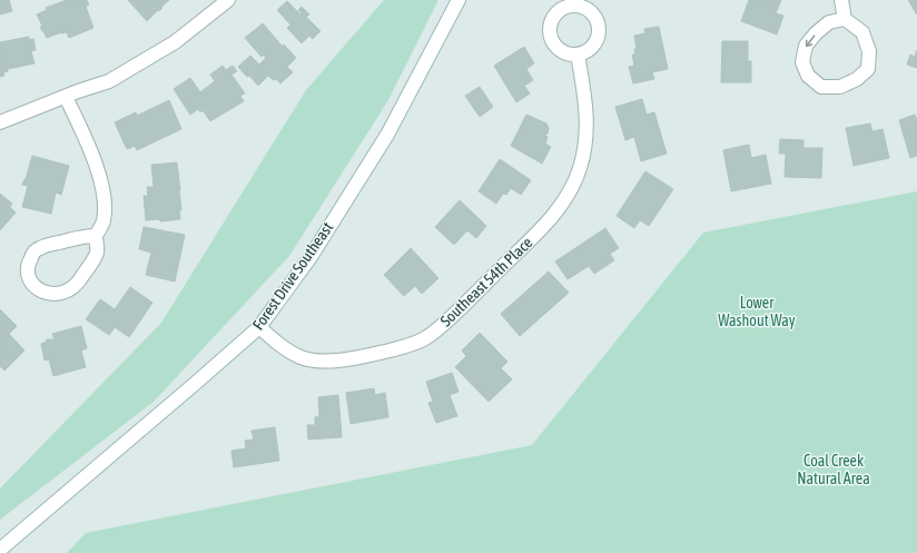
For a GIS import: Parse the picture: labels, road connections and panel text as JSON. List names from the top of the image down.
{
  "streets": {
    "street": ["Forest Drive Southeast", "Southeast 54th Place"]
  },
  "crossings": [
    ["Forest Drive Southeast", "Southeast 54th Place"]
  ],
  "parks": ["Lower Washout Way", "Coal Creek Natural Area"]
}
